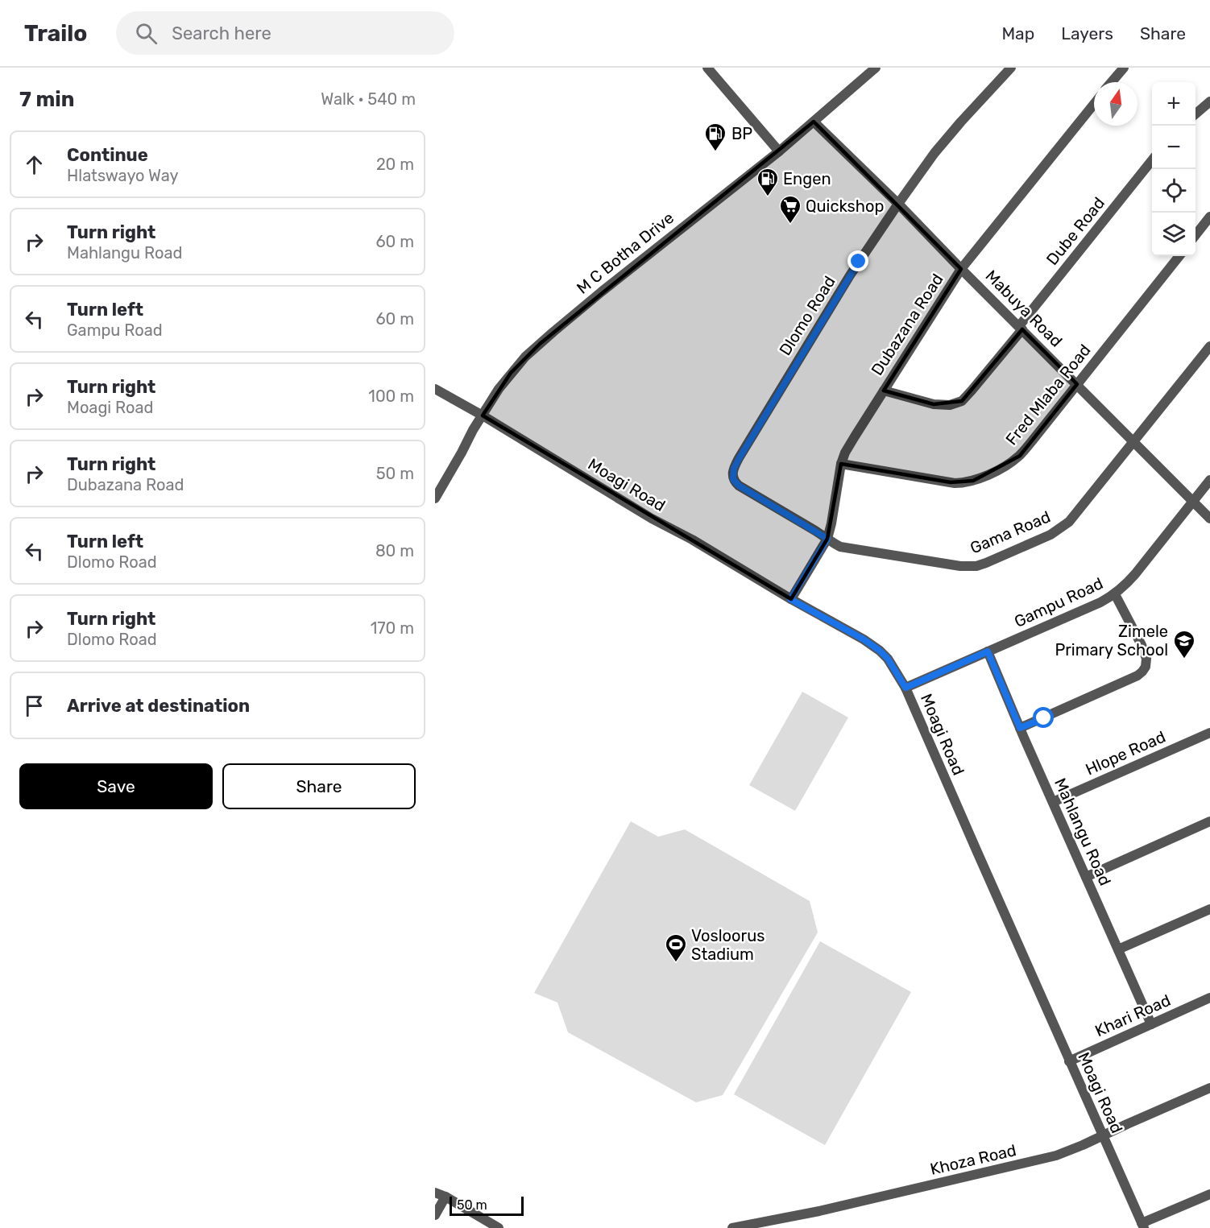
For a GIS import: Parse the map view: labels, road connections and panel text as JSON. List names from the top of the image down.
{
  "streets": {
    "street": [
      "Dube Road",
      "M C Botha Drive",
      "Mabuya Road",
      "Dlomo Road",
      "Dubazana Road",
      "Fred Mlaba Road",
      "Moagi Road",
      "Gama Road",
      "Gampu Road",
      "Hlope Road",
      "Mahlangu Road",
      "Khari Road",
      "Khoza Road"
    ]
  },
  "crossings": [
    ["Dube Road", "Mabuya Road"],
    ["Dube Road", "Dubazana Road"],
    ["M C Botha Drive", "Mabuya Road"],
    ["M C Botha Drive", "Moagi Road"],
    ["Mabuya Road", "Dlomo Road"],
    ["Mabuya Road", "Dubazana Road"],
    ["Mabuya Road", "Fred Mlaba Road"],
    ["Mabuya Road", "Gama Road"],
    ["Mabuya Road", "Gampu Road"],
    ["Dlomo Road", "Dubazana Road"],
    ["Dlomo Road", "Gama Road"],
    ["Dubazana Road", "Fred Mlaba Road"],
    ["Dubazana Road", "Moagi Road"],
    ["Dubazana Road", "Gama Road"],
    ["Moagi Road", "Gampu Road"],
    ["Moagi Road", "Khari Road"],
    ["Moagi Road", "Khoza Road"],
    ["Gampu Road", "Mahlangu Road"],
    ["Hlope Road", "Mahlangu Road"],
    ["Mahlangu Road", "Khari Road"]
  ],
  "places": {
    "fuel station": ["BP", "Engen"],
    "supermarket": ["Quickshop"],
    "school or university": ["Zimele Primary School"],
    "sports": ["Vosloorus Stadium"]
  },
  "scale_bar": "50 m",
  "north": "top",
  "page": {
    "header": "Trailo",
    "search": "Search here",
    "nav": ["Map", "Layers", "Share"],
    "heading": ["7 min", "Walk · 540 m"],
    "map_buttons": ["+", "−"],
    "list": [
      ["Continue", "Hlatswayo Way", "20 m"],
      ["Turn right", "Mahlangu Road", "60 m"],
      ["Turn left", "Gampu Road", "60 m"],
      ["Turn right", "Moagi Road", "100 m"],
      ["Turn right", "Dubazana Road", "50 m"],
      ["Turn left", "Dlomo Road", "80 m"],
      ["Turn right", "Dlomo Road", "170 m"],
      "Arrive at destination"
    ],
    "buttons": ["Save", "Share"],
    "scale": "50 m"
  }
}
